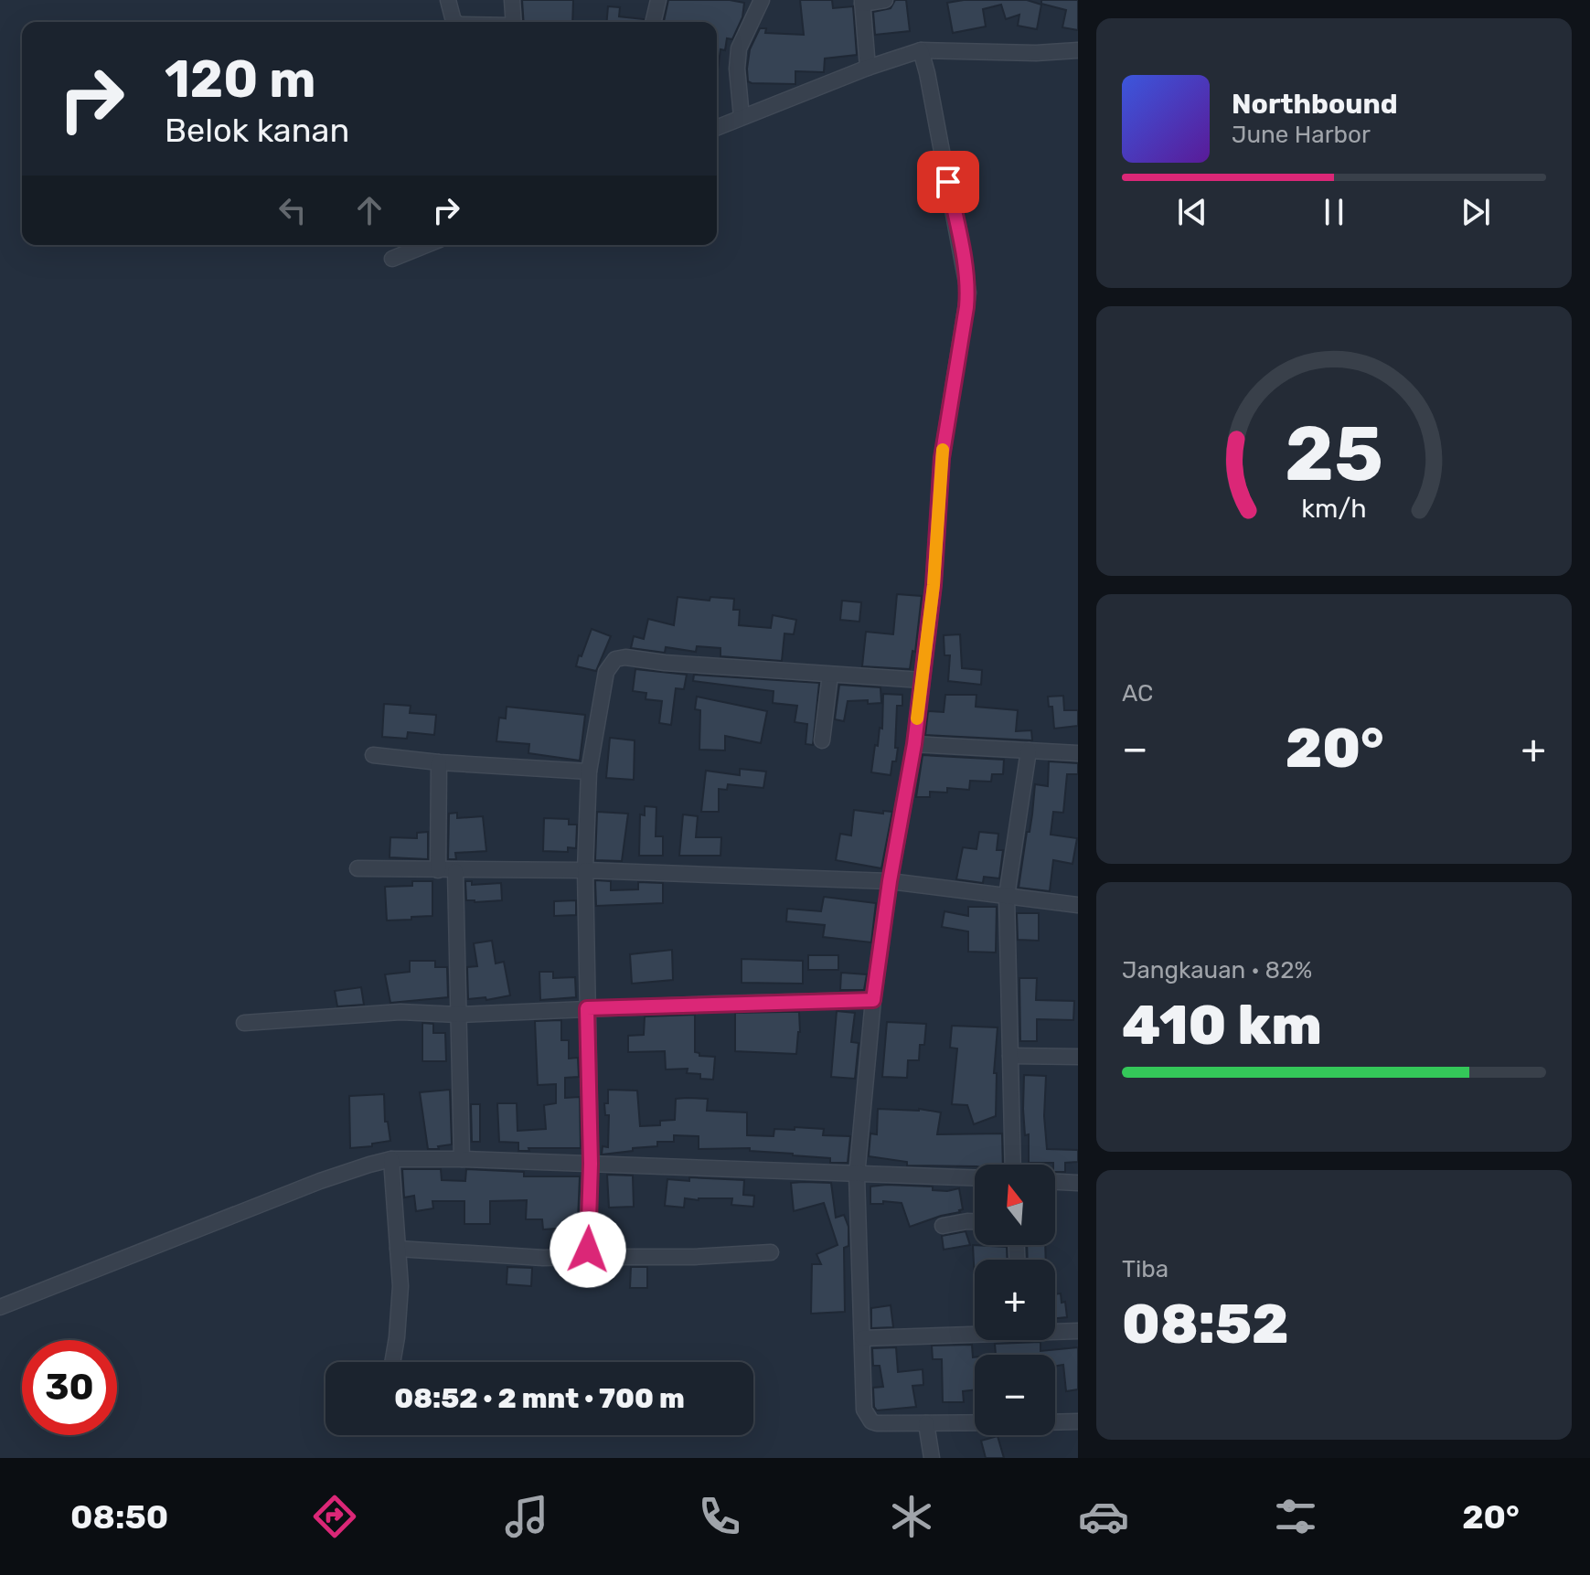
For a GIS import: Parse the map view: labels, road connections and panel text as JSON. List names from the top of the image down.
{
  "north": "top",
  "page": {
    "turn": ["120 m", "Belok kanan"],
    "song": ["Northbound", "June Harbor"],
    "tile": [
      "AC",
      ["Jangkauan · 82%", "410 km"],
      ["Tiba", "08:52"]
    ],
    "heat": ["−", "20°", "+"],
    "map_buttons": ["+", "−"],
    "limit": "30",
    "trip": "08:52 · 2 mnt · 700 m",
    "tabs": ["08:50", "20°"],
    "gauge": ["25", "km/h"]
  }
}
